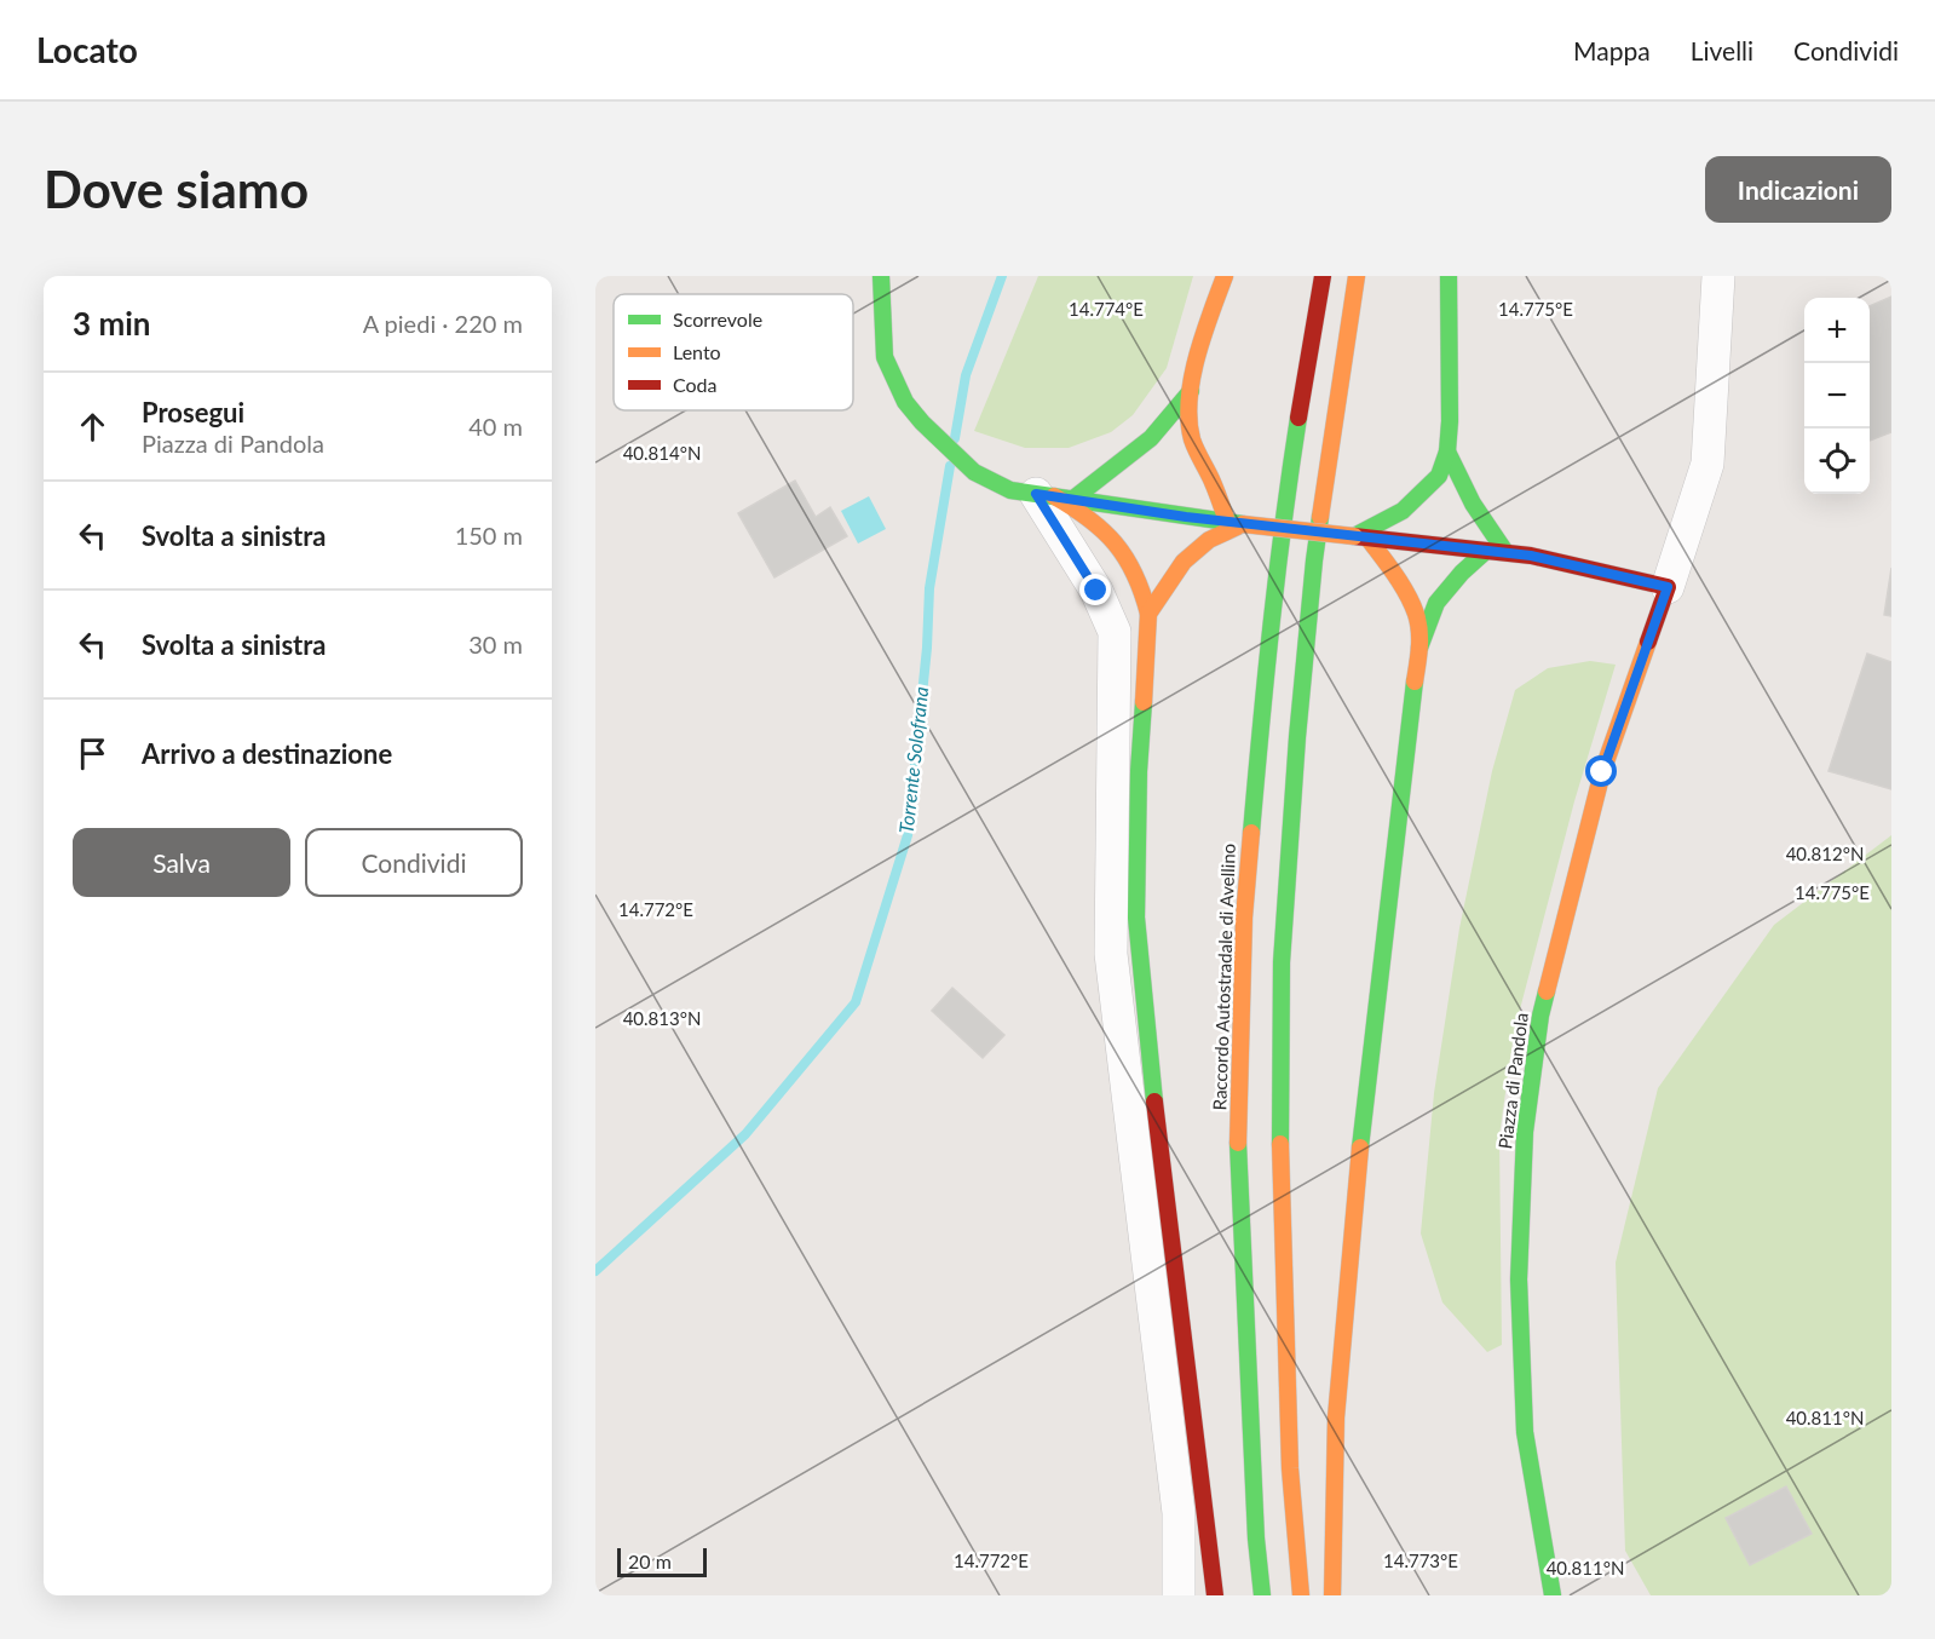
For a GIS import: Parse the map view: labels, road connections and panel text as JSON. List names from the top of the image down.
{
  "streets": {
    "main road": ["Raccordo Autostradale di Avellino", "Piazza di Pandola"]
  },
  "water": ["Torrente Solofrana"],
  "legend": ["Scorrevole", "Lento", "Coda"],
  "scale_bar": "20 m",
  "page": {
    "header": "Locato",
    "nav": ["Mappa", "Livelli", "Condividi"],
    "buttons": [
      "Indicazioni",
      ["Salva", "Condividi"]
    ],
    "title": "Dove siamo",
    "heading": ["3 min", "A piedi · 220 m"],
    "map_buttons": ["+", "−"],
    "list": [
      ["Prosegui", "Piazza di Pandola", "40 m"],
      ["Svolta a sinistra", "150 m"],
      ["Svolta a sinistra", "30 m"],
      "Arrivo a destinazione"
    ],
    "scale": "20 m"
  },
  "coordinates": [
    "14.774°E",
    "14.775°E",
    "40.814°N",
    "40.812°N",
    "14.772°E",
    "40.813°N",
    "40.811°N",
    "14.773°E"
  ]
}
